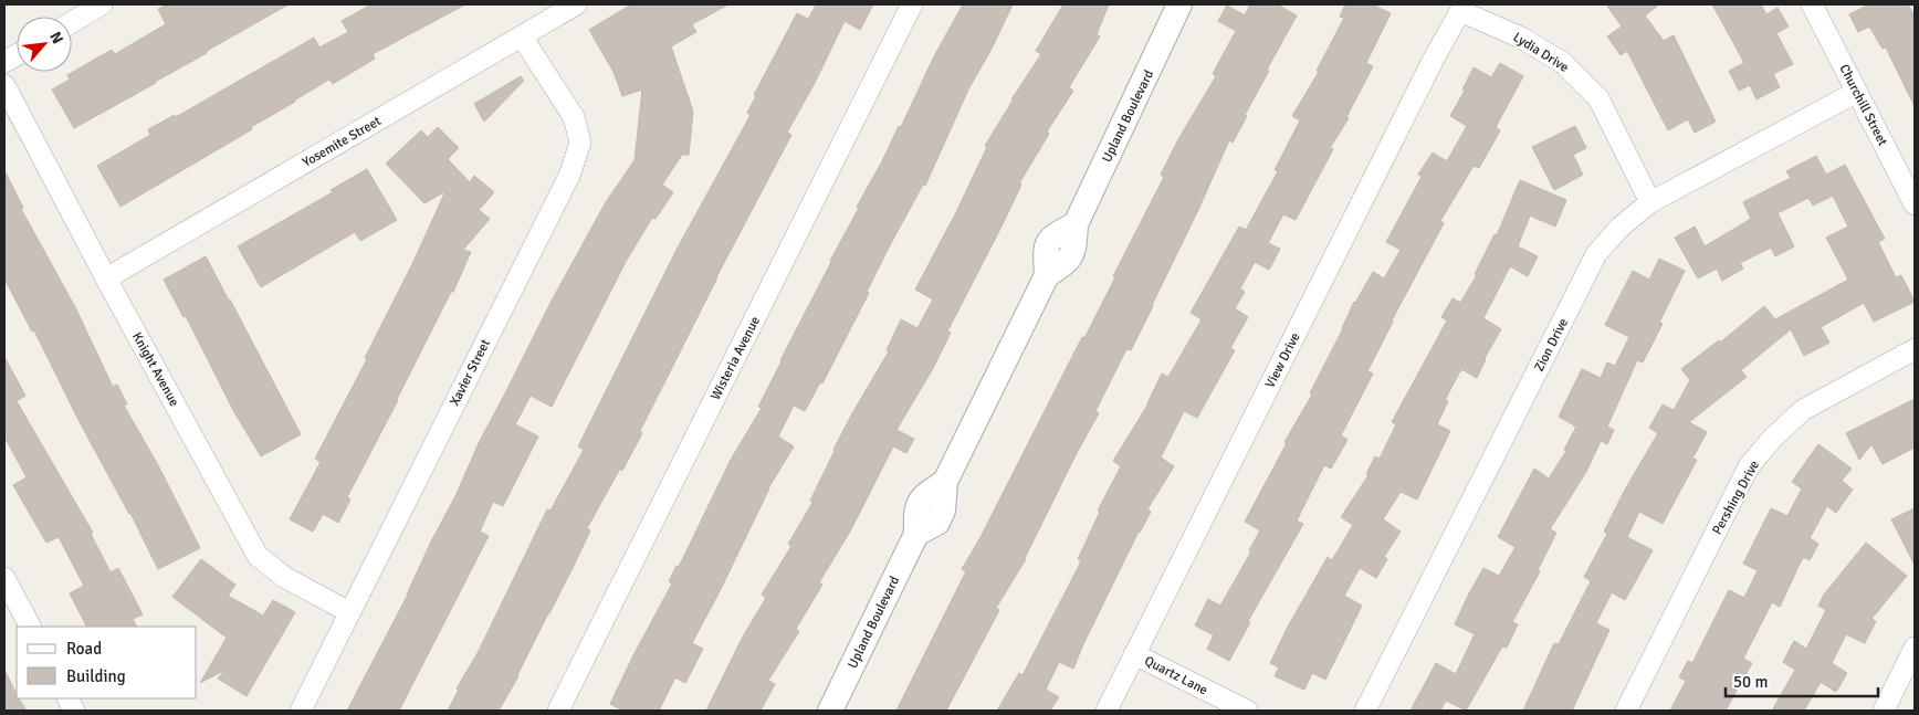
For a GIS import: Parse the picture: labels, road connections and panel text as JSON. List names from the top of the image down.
{
  "streets": {
    "street": [
      "Lydia Drive",
      "Churchill Street",
      "Upland Boulevard",
      "Yosemite Street",
      "Zion Drive",
      "Wisteria Avenue",
      "View Drive",
      "Knight Avenue",
      "Xavier Street",
      "Pershing Drive",
      "Quartz Lane"
    ]
  },
  "crossings": [
    ["Lydia Drive", "Zion Drive"],
    ["Lydia Drive", "View Drive"],
    ["Churchill Street", "Zion Drive"],
    ["Yosemite Street", "Knight Avenue"],
    ["Yosemite Street", "Xavier Street"],
    ["View Drive", "Quartz Lane"],
    ["Knight Avenue", "Xavier Street"]
  ],
  "legend": ["Road", "Building"],
  "scale_bar": "50 m",
  "north": "top right"
}
